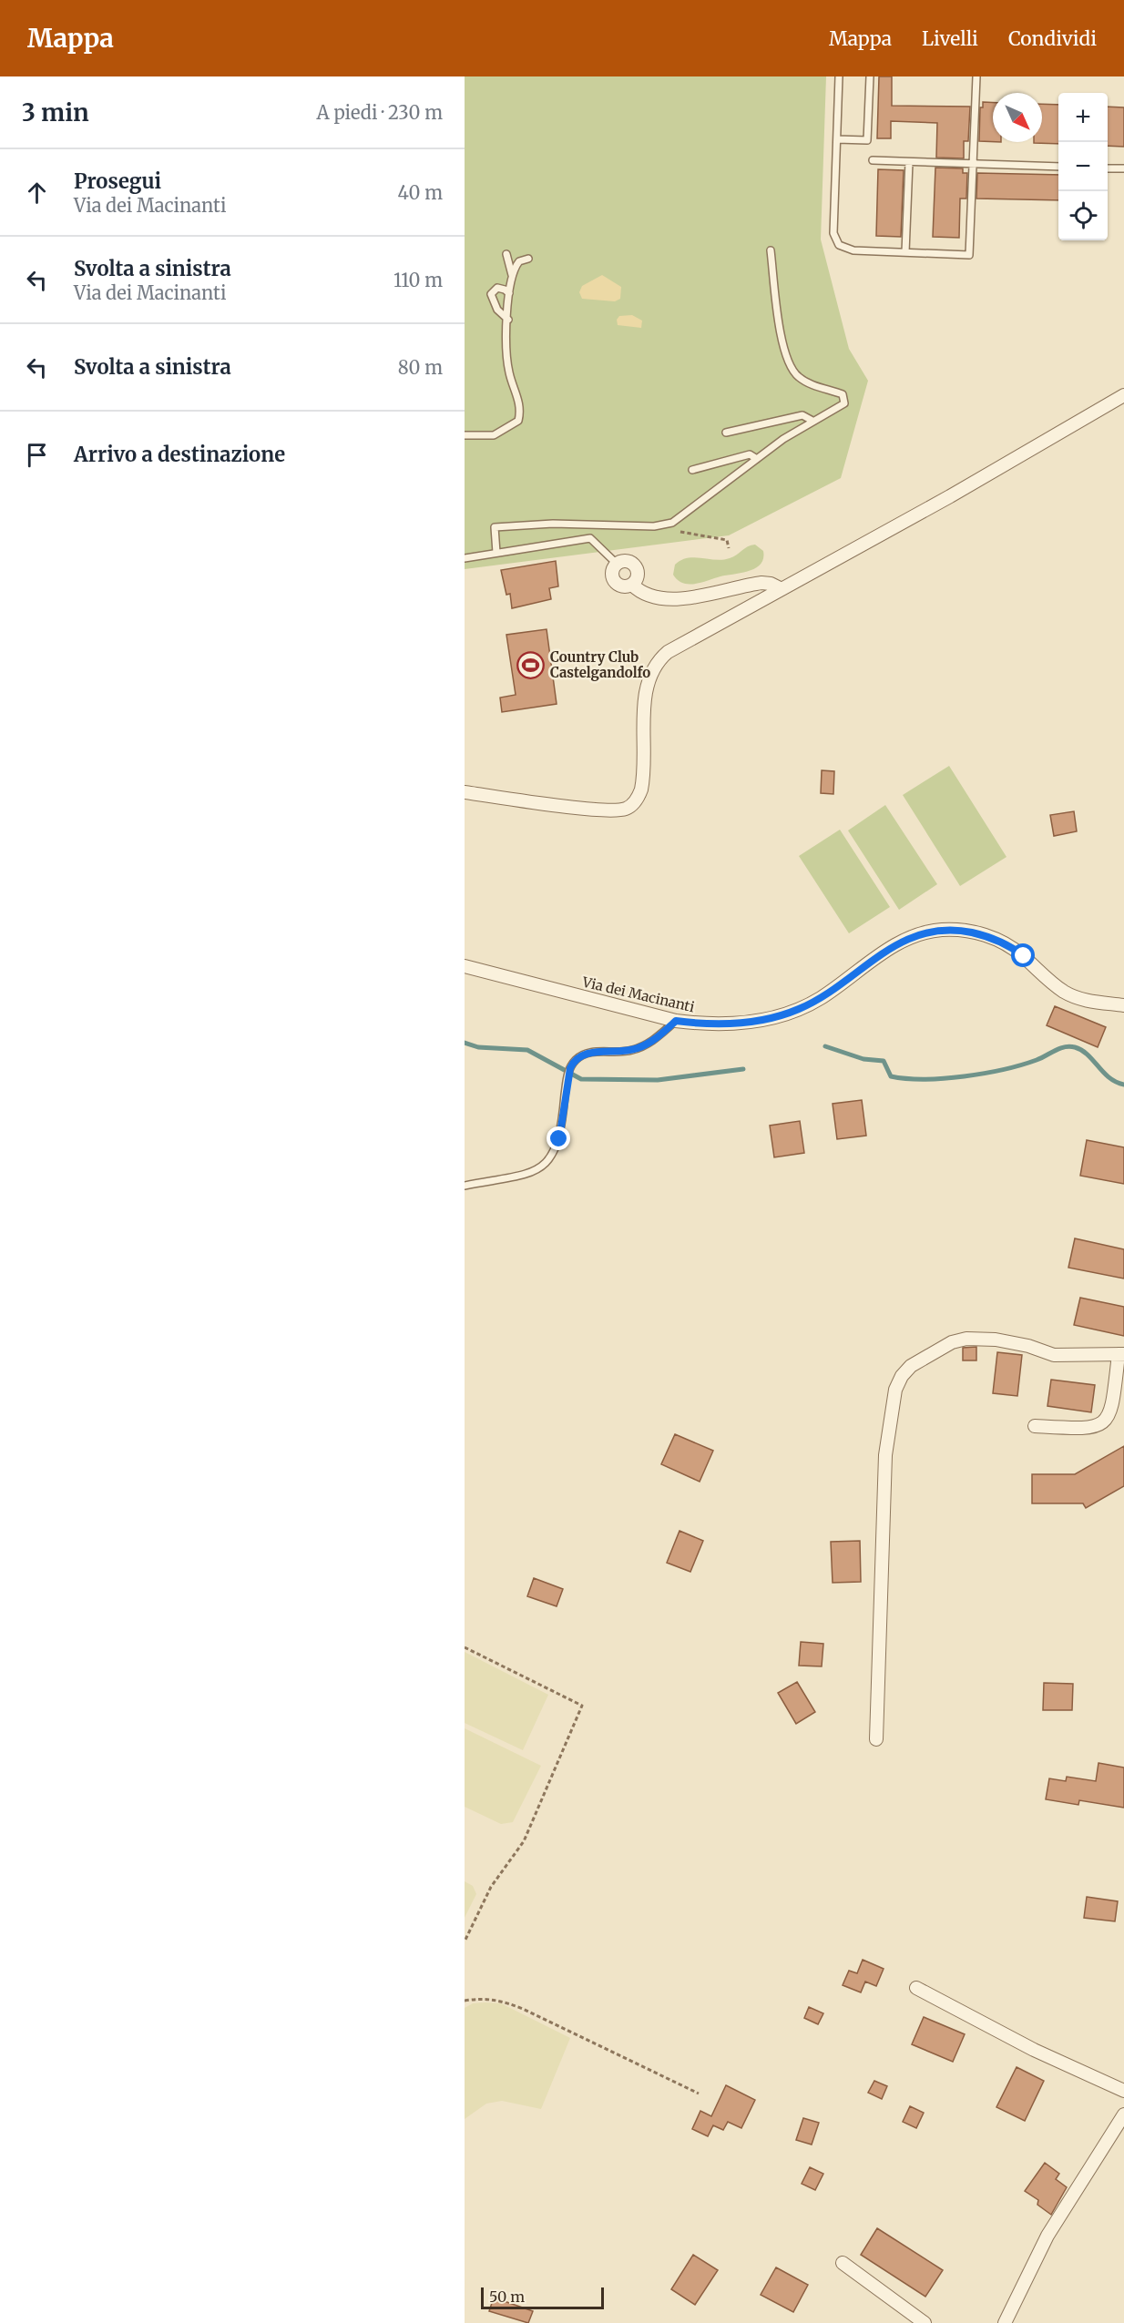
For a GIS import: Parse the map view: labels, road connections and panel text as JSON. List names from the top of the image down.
{
  "streets": {
    "street": ["Via dei Macinanti"]
  },
  "places": {
    "sports": ["Country Club Castelgandolfo"]
  },
  "scale_bar": "50 m",
  "north": "bottom right",
  "page": {
    "header": "Mappa",
    "nav": ["Mappa", "Livelli", "Condividi"],
    "heading": ["3 min", "A piedi · 230 m"],
    "map_buttons": ["+", "−"],
    "list": [
      ["Prosegui", "Via dei Macinanti", "40 m"],
      ["Svolta a sinistra", "Via dei Macinanti", "110 m"],
      ["Svolta a sinistra", "80 m"],
      "Arrivo a destinazione"
    ],
    "scale": "50 m"
  }
}
